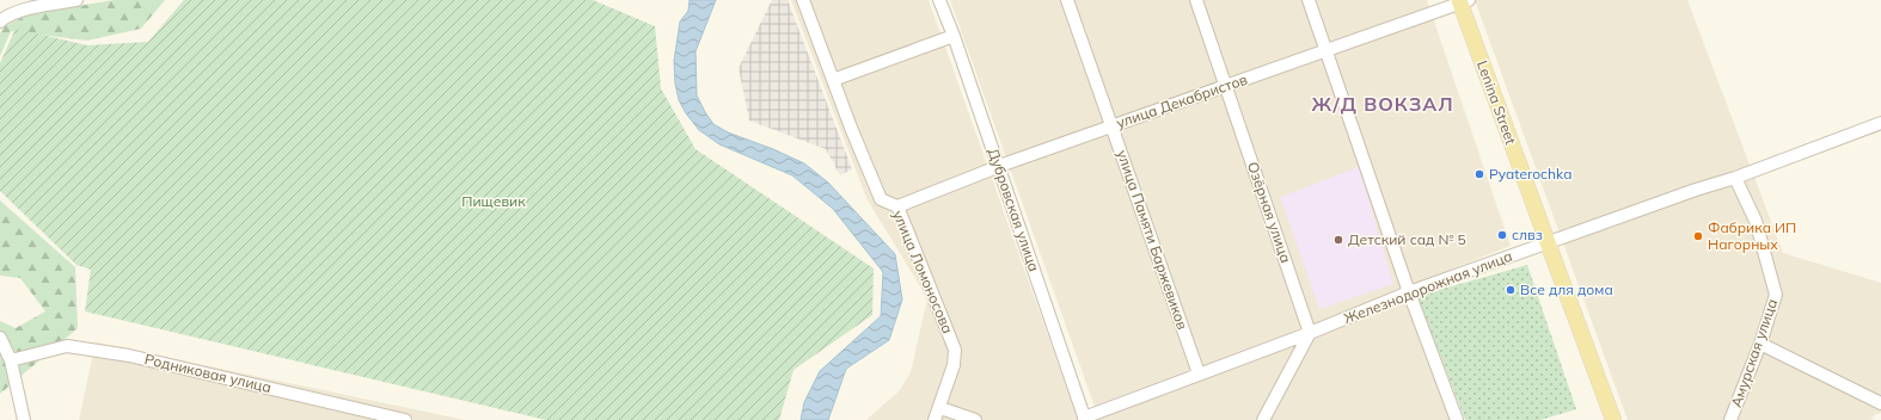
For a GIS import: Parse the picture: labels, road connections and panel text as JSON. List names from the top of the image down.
{
  "streets": {
    "main road": ["Lenina Street"],
    "street": [
      "улица Декабристов",
      "Дубровская улица",
      "Озёрная улица",
      "улица Памяти Баржевиков",
      "улица Ломоносова",
      "Железнодорожная улица",
      "Амурская улица",
      "Родниковая улица"
    ]
  },
  "crossings": [
    ["улица Декабристов", "Lenina Street"],
    ["улица Декабристов", "Дубровская улица"],
    ["улица Декабристов", "Озёрная улица"],
    ["улица Декабристов", "улица Памяти Баржевиков"],
    ["улица Декабристов", "улица Ломоносова"],
    ["Lenina Street", "Железнодорожная улица"],
    ["Дубровская улица", "Железнодорожная улица"],
    ["Озёрная улица", "Железнодорожная улица"],
    ["улица Памяти Баржевиков", "Железнодорожная улица"],
    ["Железнодорожная улица", "Амурская улица"]
  ],
  "districts": ["Ж/Д ВОКЗАЛ"],
  "parks": ["Пищевик"],
  "places": [
    "Pyaterochka",
    "слвз",
    "Фабрика ИП Нагорных",
    "Детский сад № 5",
    "Все для дома"
  ]
}
